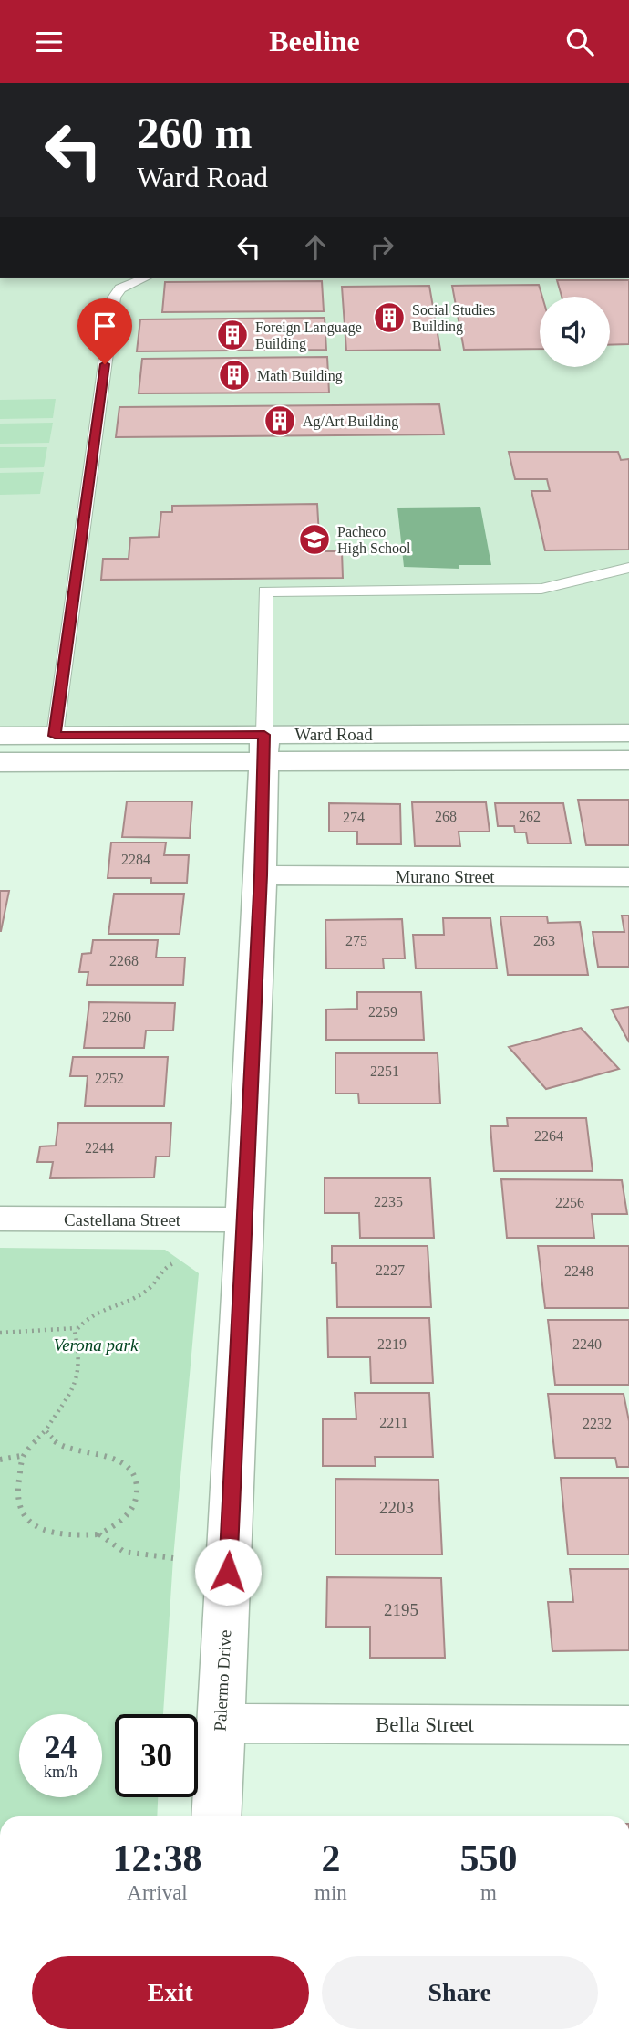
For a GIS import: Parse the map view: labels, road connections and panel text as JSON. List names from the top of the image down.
{
  "streets": {
    "street": [
      "Ward Road",
      "Murano Street",
      "Castellana Street",
      "Palermo Drive",
      "Bella Street"
    ]
  },
  "crossings": [
    ["Ward Road", "Palermo Drive"],
    ["Murano Street", "Palermo Drive"],
    ["Castellana Street", "Palermo Drive"],
    ["Palermo Drive", "Bella Street"]
  ],
  "parks": ["Verona park"],
  "places": {
    "building": [
      "Social Studies Building",
      "Foreign Language Building",
      "Math Building",
      "Ag/Art Building"
    ],
    "school or university": ["Pacheco High School"]
  },
  "house_numbers": [
    "268",
    "262",
    "274",
    "2284",
    "275",
    "263",
    "2268",
    "2259",
    "2260",
    "2251",
    "2252",
    "2264",
    "2244",
    "2235",
    "2256",
    "2227",
    "2248",
    "2219",
    "2240",
    "2211",
    "2232",
    "2203",
    "2195"
  ],
  "page": {
    "header": "Beeline",
    "turn": ["260 m", "Ward Road"],
    "speed": "24 km/h",
    "limit": "30",
    "eta": [
      "12:38",
      "Arrival",
      "2",
      "min",
      "550",
      "m"
    ],
    "buttons": ["Exit", "Share"]
  }
}
